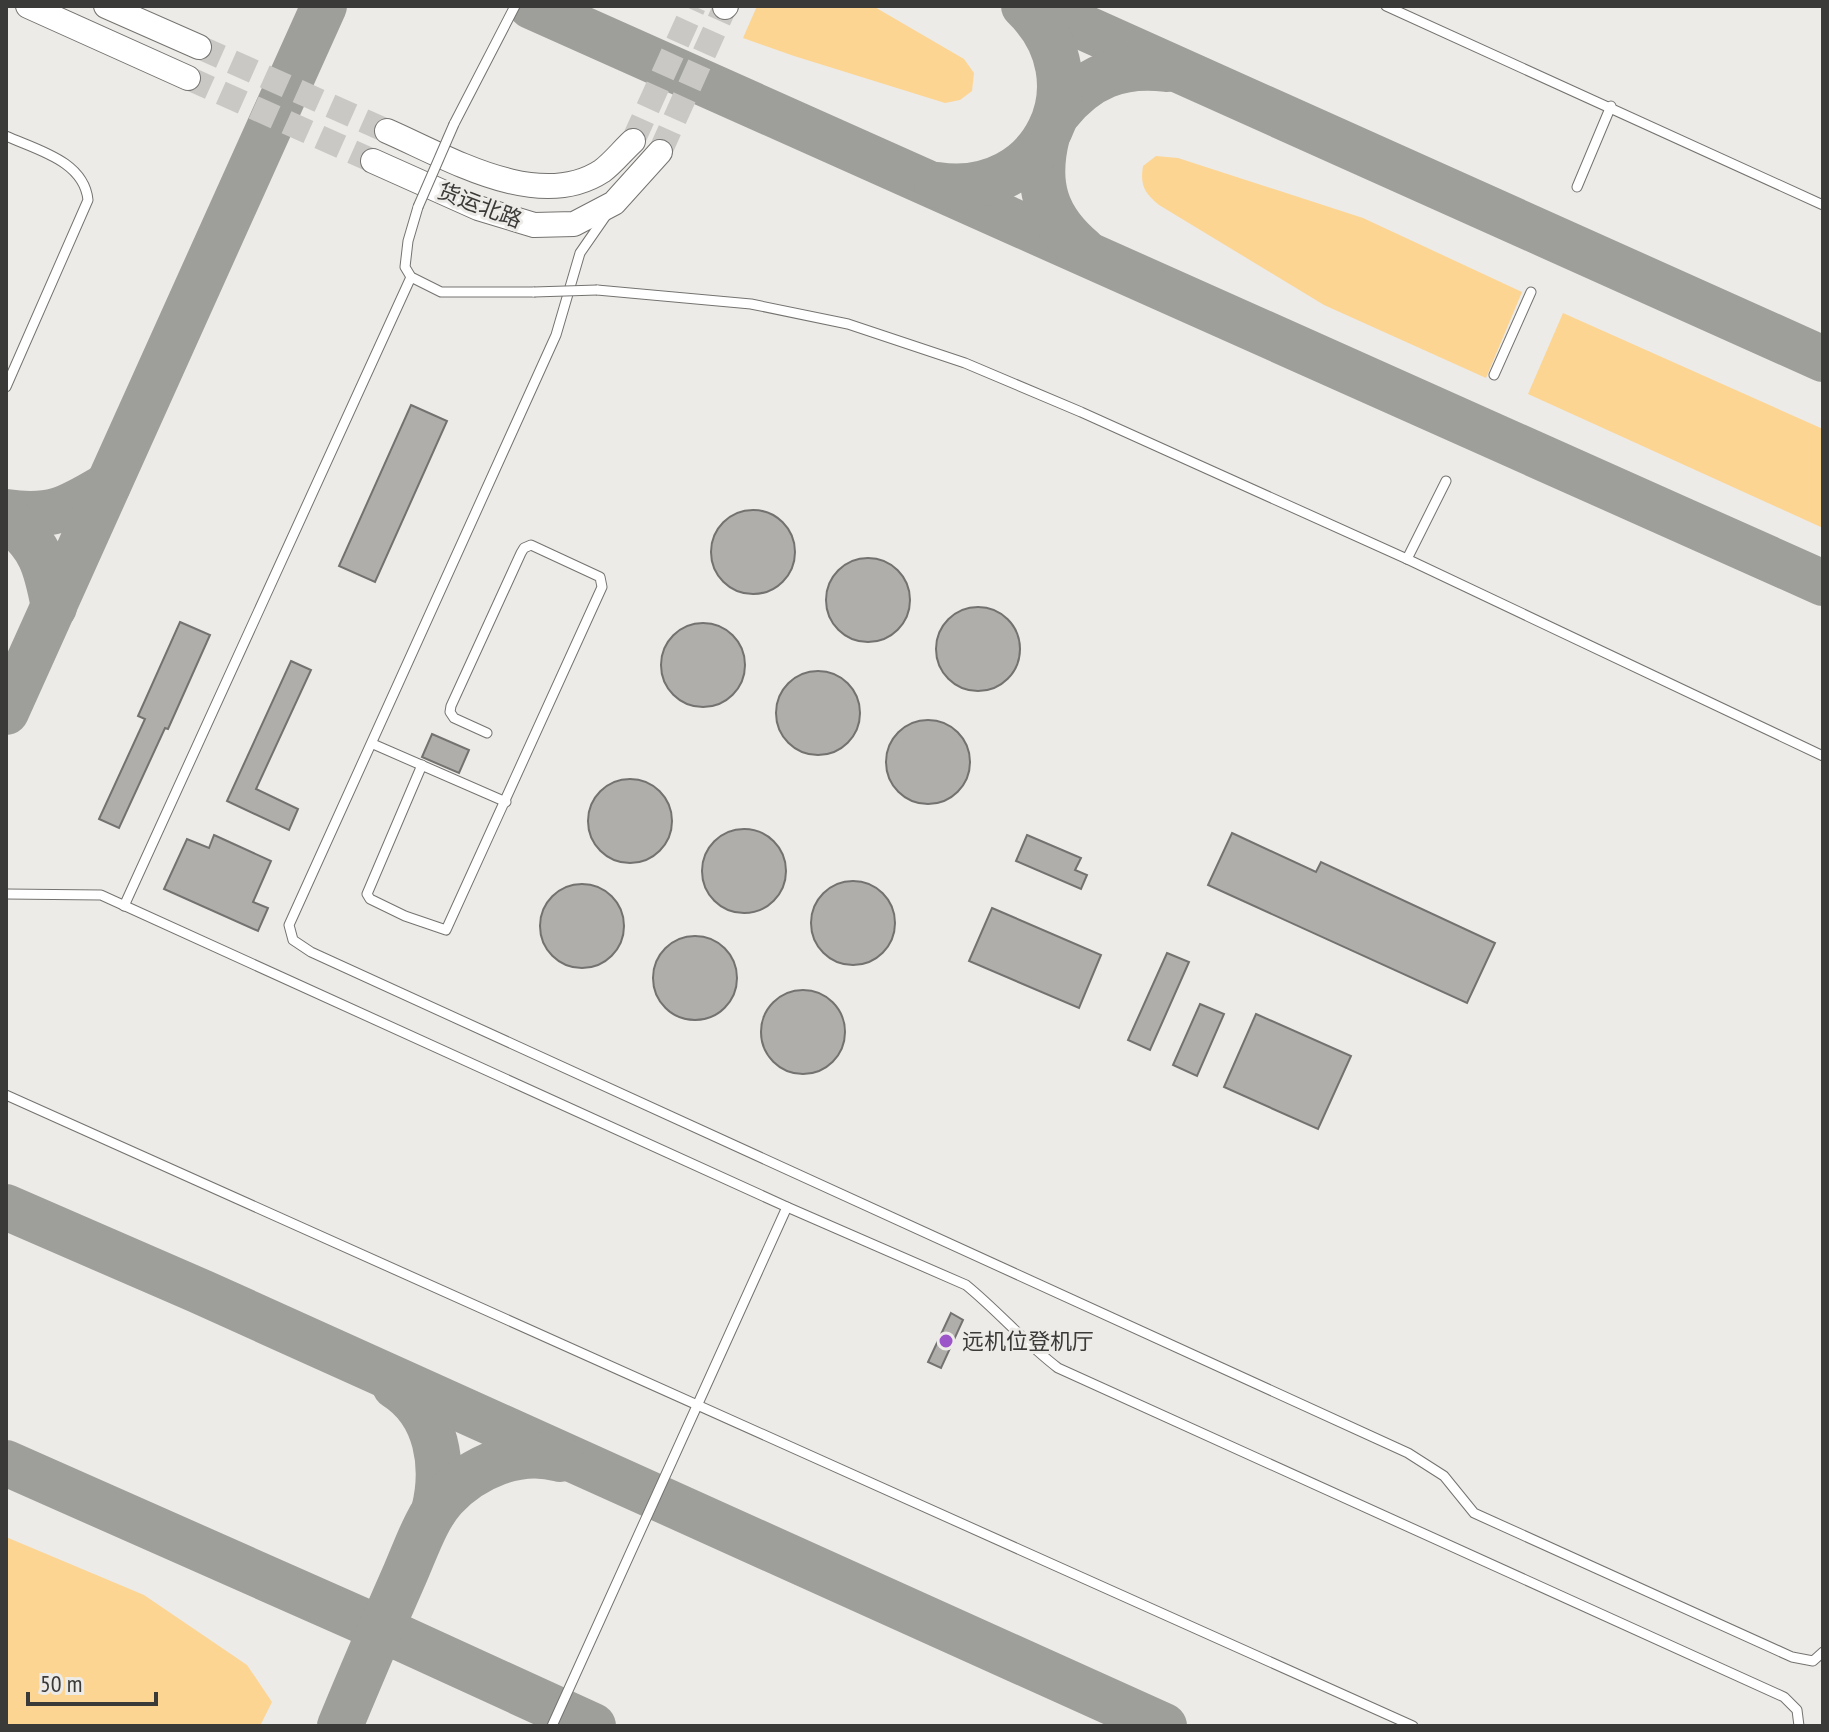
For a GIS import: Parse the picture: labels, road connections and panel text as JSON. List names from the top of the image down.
{
  "streets": {
    "main road": ["货运北路"]
  },
  "places": ["远机位登机厅"],
  "scale_bar": "50 m"
}
